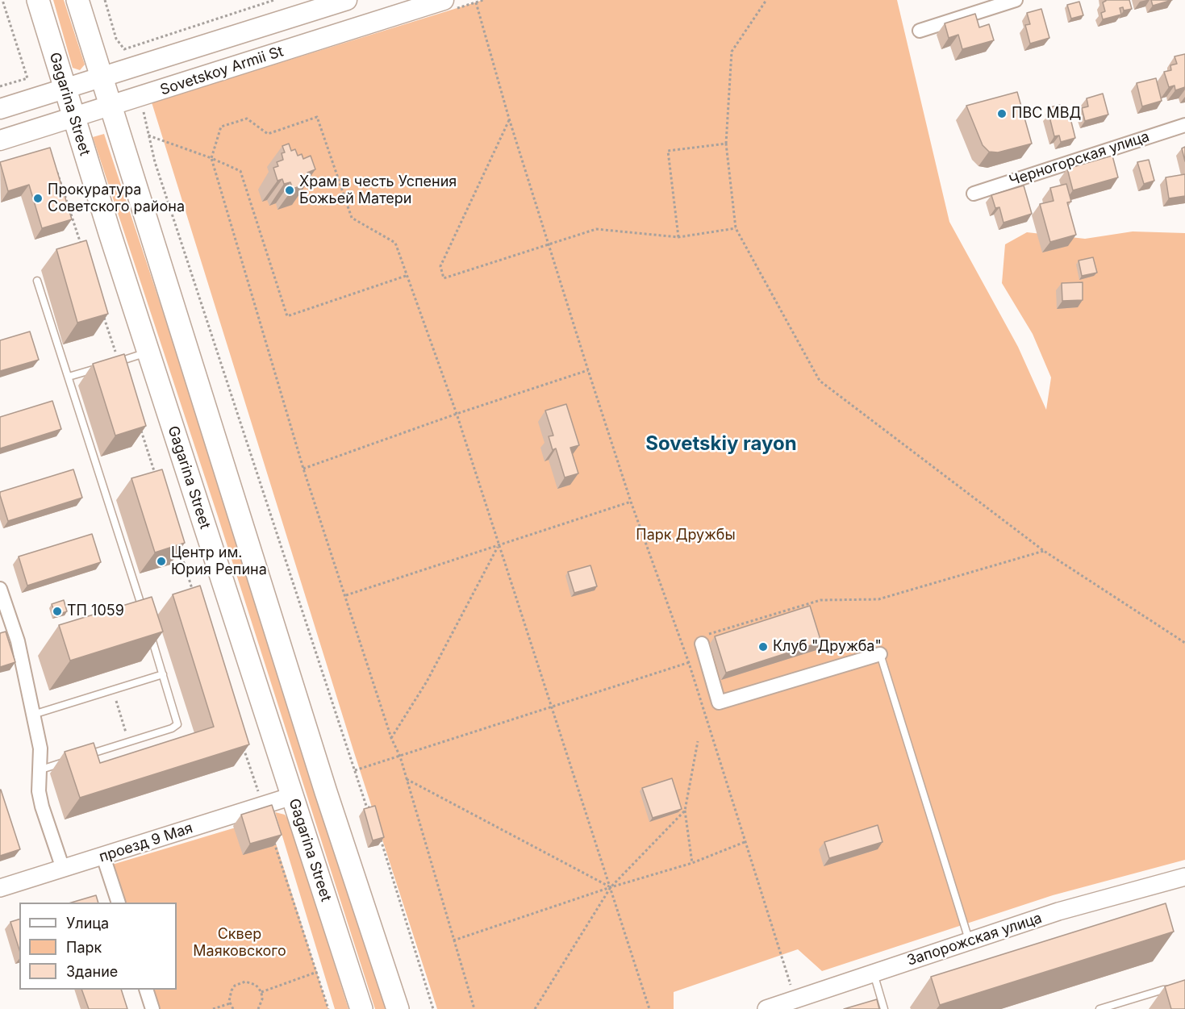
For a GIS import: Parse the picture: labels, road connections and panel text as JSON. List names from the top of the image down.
{
  "streets": {
    "main road": ["Sovetskoy Armii St", "Gagarina Street"],
    "street": ["Черногорская улица", "проезд 9 Мая", "Запорожская улица"]
  },
  "crossings": [
    ["Sovetskoy Armii St", "Gagarina Street"],
    ["Gagarina Street", "проезд 9 Мая"]
  ],
  "districts": ["Sovetskiy rayon"],
  "parks": ["Парк Дружбы", "Сквер Маяковского"],
  "places": [
    "ПВС МВД",
    "Храм в честь Успения Божьей Матери",
    "Прокуратура Советского района",
    "Центр им. Юрия Репина",
    "ТП 1059",
    "Клуб \"Дружба\""
  ],
  "legend": ["Улица", "Парк", "Здание"]
}
